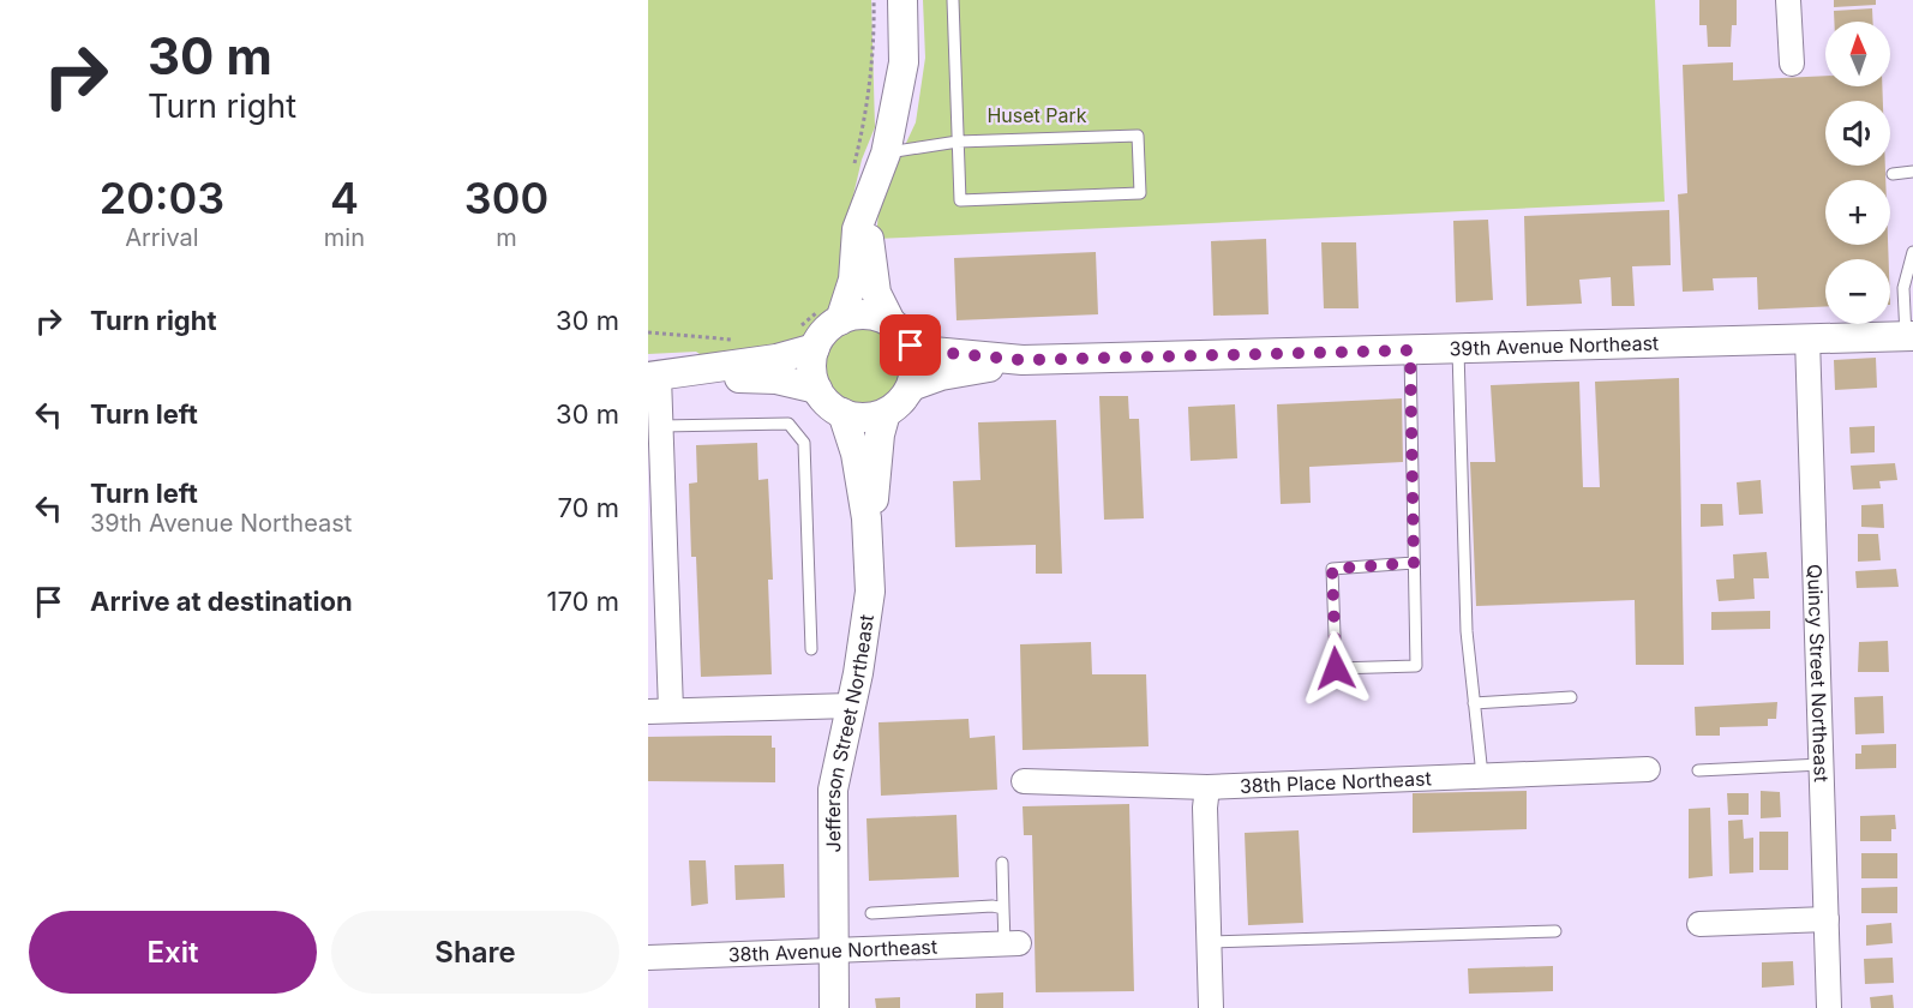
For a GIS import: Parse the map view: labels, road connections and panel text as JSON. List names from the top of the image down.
{
  "streets": {
    "street": [
      "39th Avenue Northeast",
      "Quincy Street Northeast",
      "Jefferson Street Northeast",
      "38th Place Northeast",
      "38th Avenue Northeast"
    ]
  },
  "crossings": [
    ["39th Avenue Northeast", "Quincy Street Northeast"],
    ["39th Avenue Northeast", "Jefferson Street Northeast"],
    ["Jefferson Street Northeast", "38th Avenue Northeast"]
  ],
  "parks": ["Huset Park"],
  "north": "top",
  "page": {
    "turn": ["30 m", "Turn right"],
    "map_buttons": ["+", "−"],
    "eta": [
      "20:03",
      "Arrival",
      "4",
      "min",
      "300",
      "m"
    ],
    "list": [
      {
        "name": "Turn right",
        "value": "30 m"
      },
      {
        "name": "Turn left",
        "value": "30 m"
      },
      {
        "name": "Turn left",
        "note": "39th Avenue Northeast",
        "value": "70 m"
      },
      {
        "name": "Arrive at destination",
        "value": "170 m"
      }
    ],
    "buttons": ["Exit", "Share"]
  }
}
